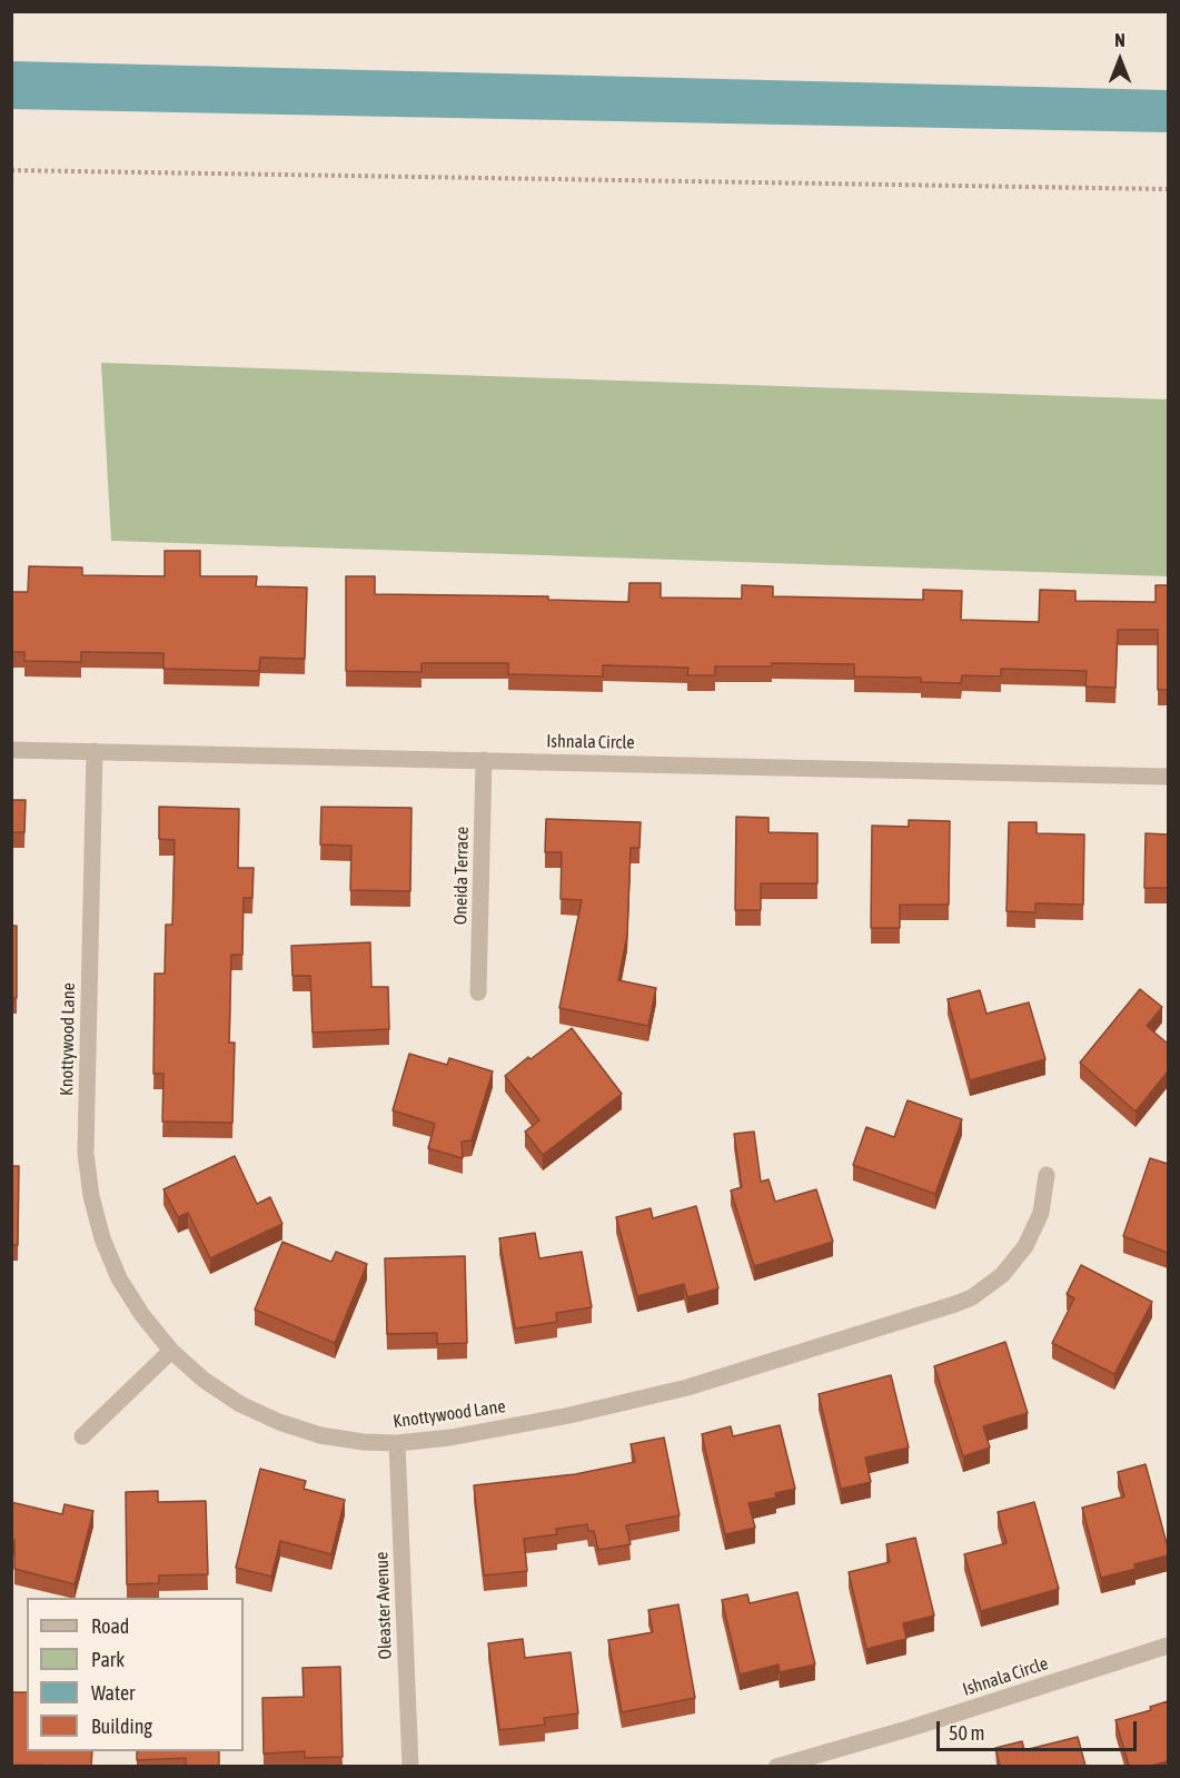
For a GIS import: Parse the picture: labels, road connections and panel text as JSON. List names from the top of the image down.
{
  "streets": {
    "street": [
      "Ishnala Circle",
      "Oneida Terrace",
      "Knottywood Lane",
      "Oleaster Avenue"
    ]
  },
  "crossings": [
    ["Ishnala Circle", "Oneida Terrace"],
    ["Ishnala Circle", "Knottywood Lane"],
    ["Knottywood Lane", "Oleaster Avenue"]
  ],
  "legend": [
    "Road",
    "Park",
    "Water",
    "Building"
  ],
  "scale_bar": "50 m",
  "north": "top"
}
